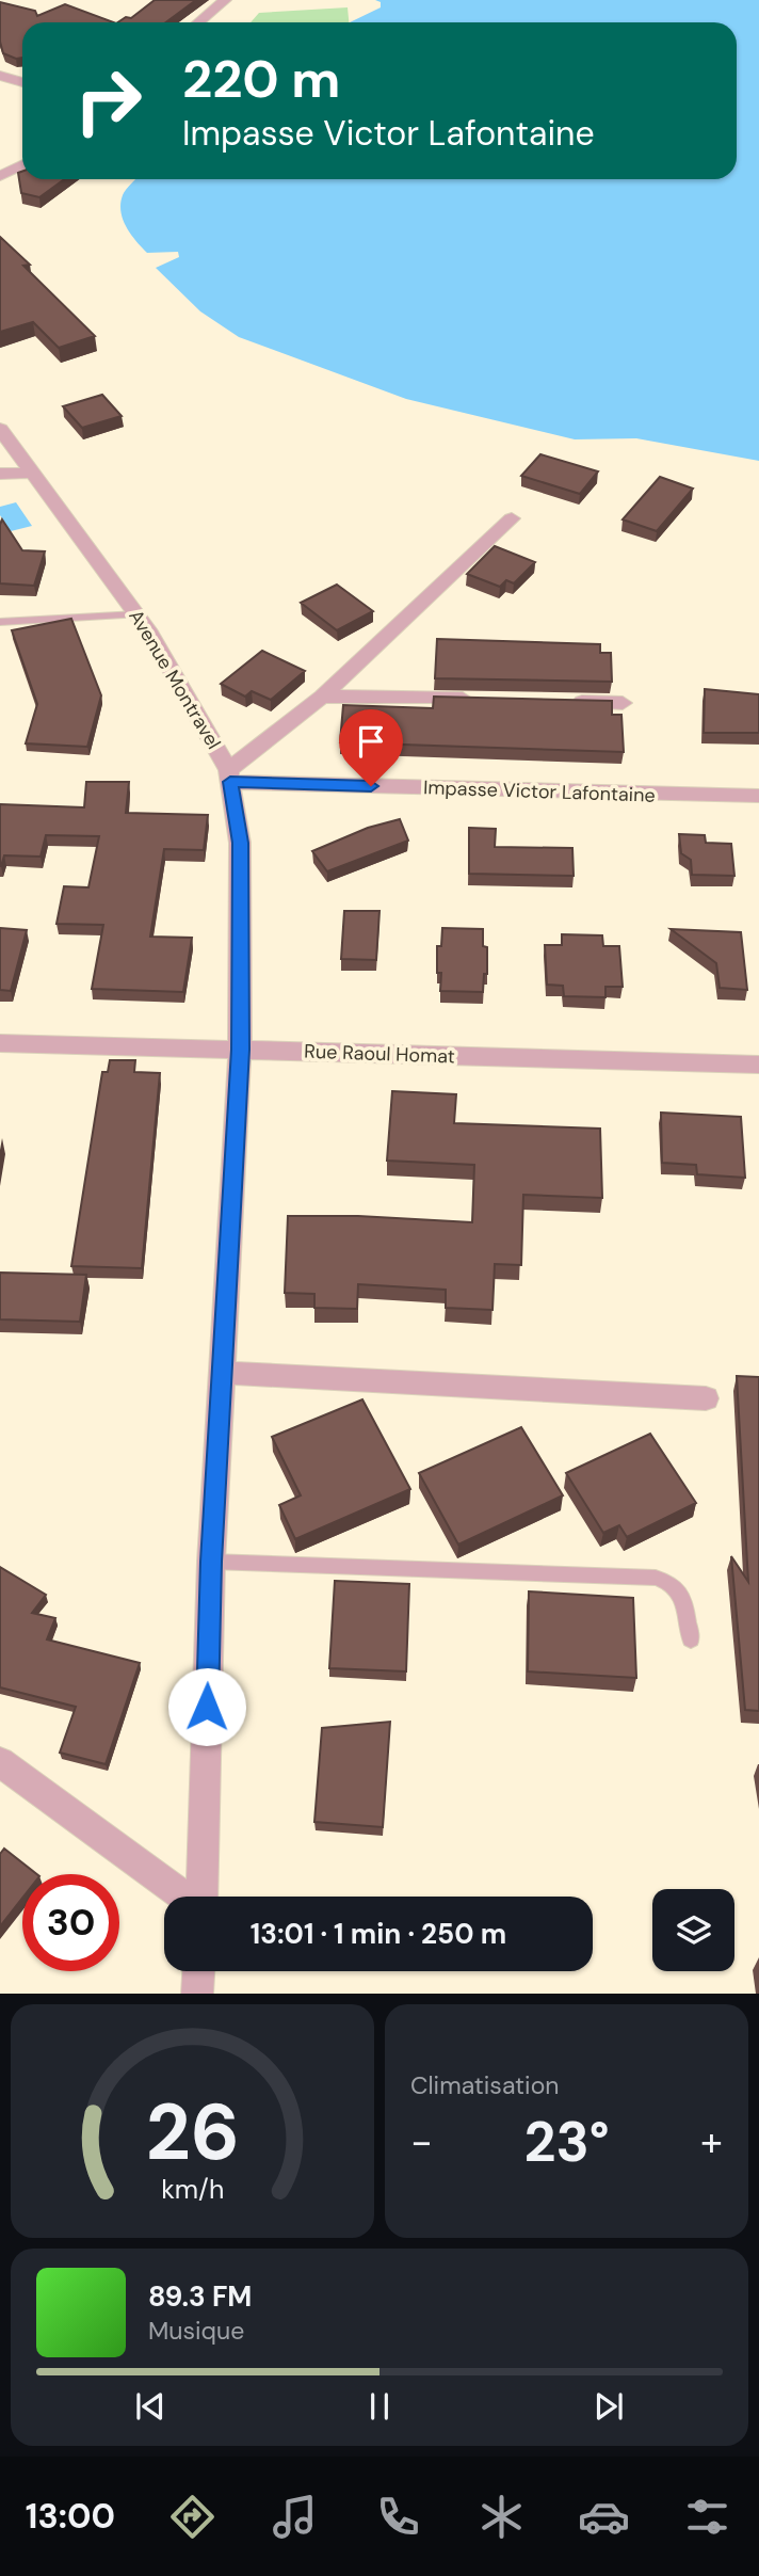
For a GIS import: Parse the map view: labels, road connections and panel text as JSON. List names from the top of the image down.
{
  "streets": {
    "street": ["Avenue Montravel", "Impasse Victor Lafontaine", "Rue Raoul Homat"]
  },
  "crossings": [
    ["Avenue Montravel", "Impasse Victor Lafontaine"],
    ["Avenue Montravel", "Rue Raoul Homat"]
  ],
  "page": {
    "turn": ["220 m", "Impasse Victor Lafontaine"],
    "limit": "30",
    "trip": "13:01 · 1 min · 250 m",
    "tile": "Climatisation",
    "heat": ["−", "23°", "+"],
    "song": ["89.3 FM", "Musique"],
    "tabs": "13:00",
    "gauge": ["26", "km/h"]
  }
}
